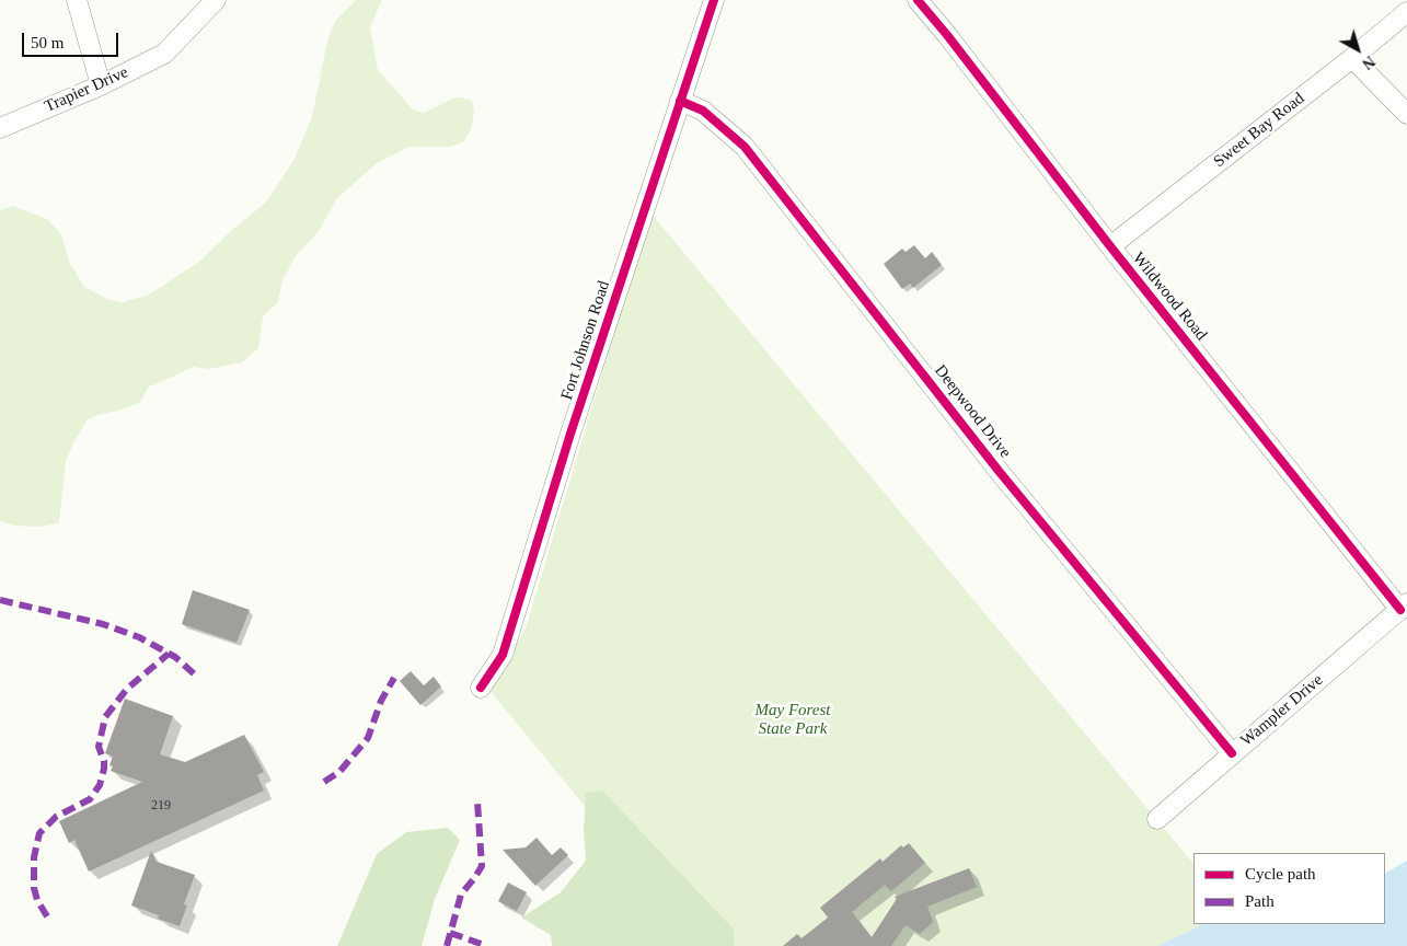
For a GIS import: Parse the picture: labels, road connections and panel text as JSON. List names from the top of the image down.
{
  "streets": {
    "street": [
      "Trapier Drive",
      "Sweet Bay Road",
      "Wildwood Road",
      "Fort Johnson Road",
      "Deepwood Drive",
      "Wampler Drive"
    ]
  },
  "crossings": [
    ["Sweet Bay Road", "Wildwood Road"],
    ["Wildwood Road", "Wampler Drive"],
    ["Fort Johnson Road", "Deepwood Drive"],
    ["Deepwood Drive", "Wampler Drive"]
  ],
  "parks": ["May Forest State Park"],
  "house_numbers": ["219"],
  "legend": ["Cycle path", "Path"],
  "scale_bar": "50 m",
  "north": "bottom right"
}
